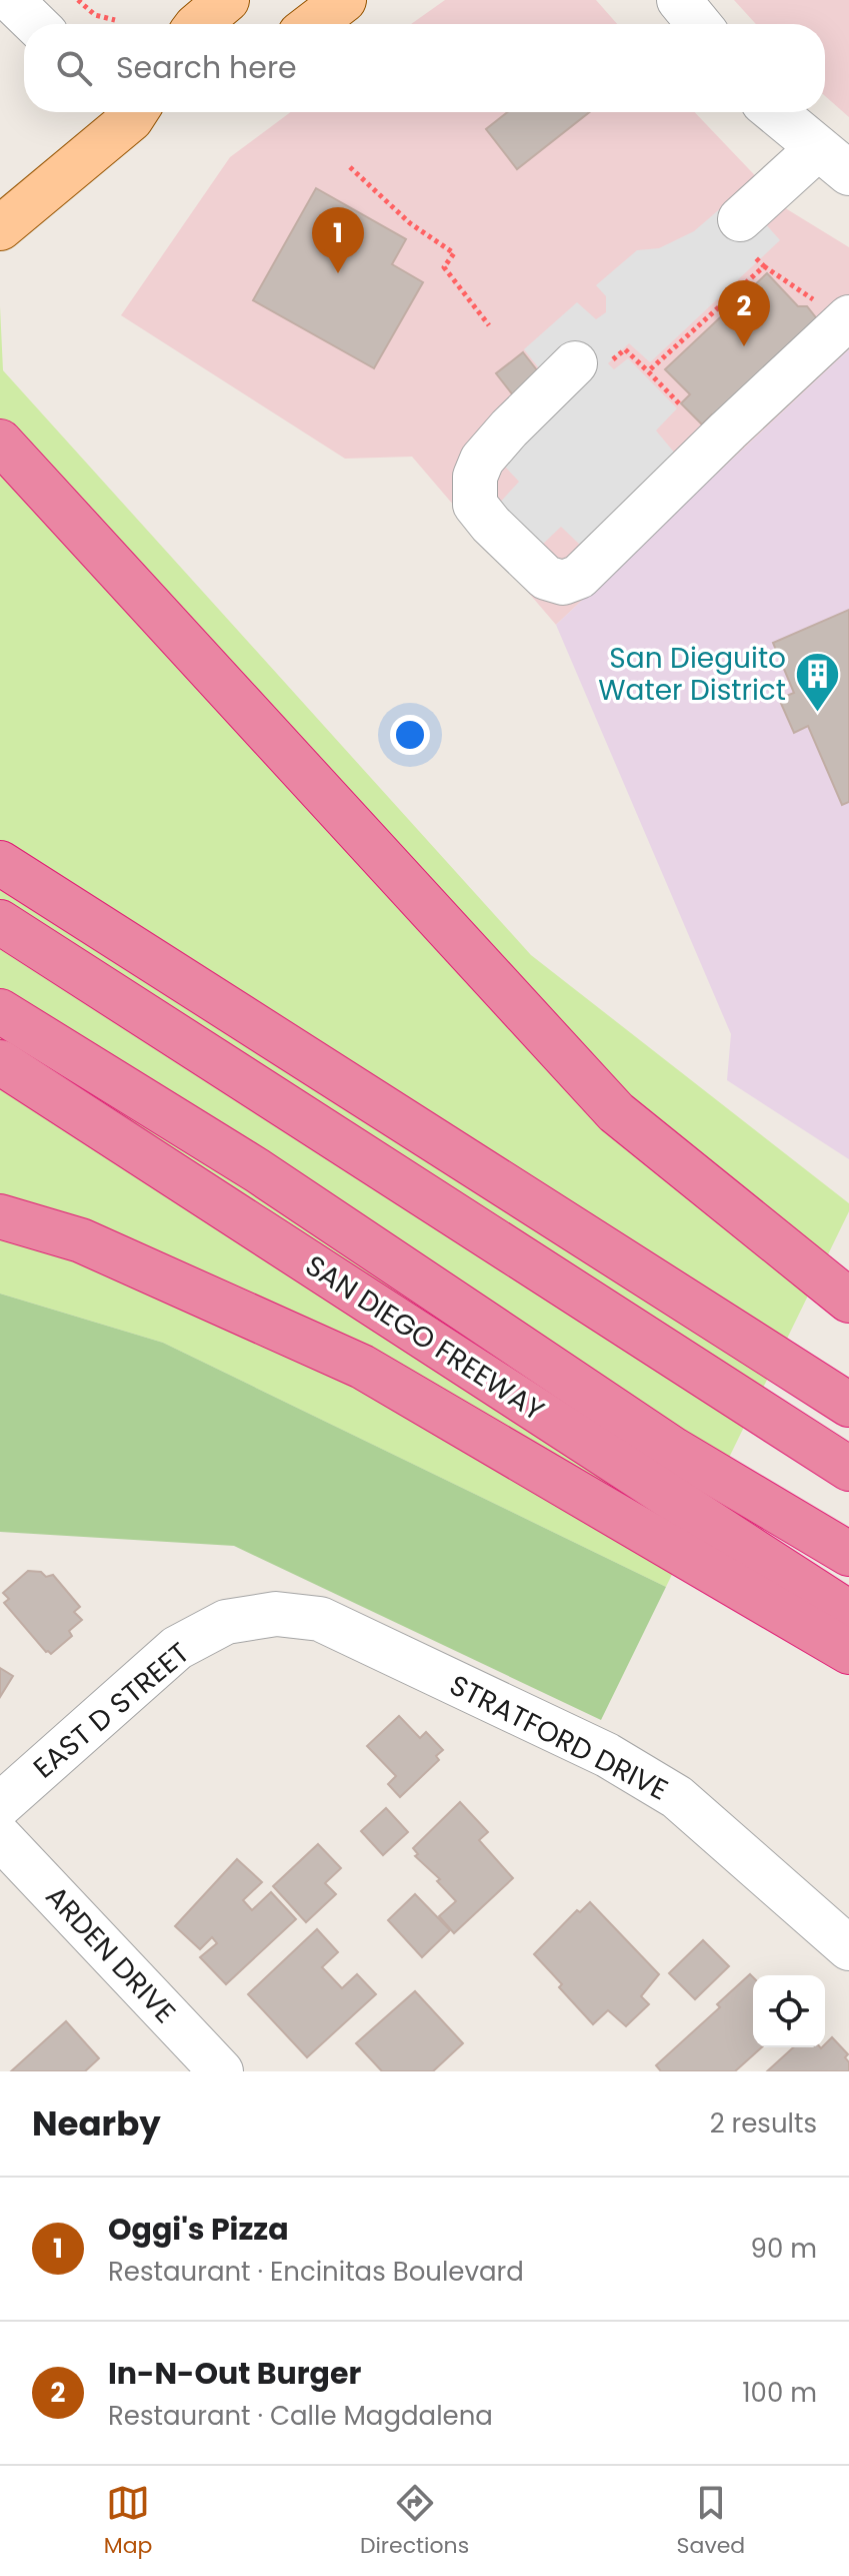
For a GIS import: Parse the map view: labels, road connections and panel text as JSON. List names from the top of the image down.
{
  "streets": {
    "highway": ["SAN DIEGO FREEWAY"],
    "street": ["EAST D STREET", "STRATFORD DRIVE", "ARDEN DRIVE"]
  },
  "crossings": [
    ["EAST D STREET", "STRATFORD DRIVE"]
  ],
  "places": {
    "building": ["San Dieguito Water District"]
  },
  "page": {
    "search": "Search here",
    "pins": ["1", "2"],
    "heading": ["Nearby", "2 results"],
    "list": [
      {
        "mark": "1",
        "name": "Oggi's Pizza",
        "note": "Restaurant · Encinitas Boulevard",
        "value": "90 m"
      },
      {
        "mark": "2",
        "name": "In-N-Out Burger",
        "note": "Restaurant · Calle Magdalena",
        "value": "100 m"
      }
    ],
    "nav": ["Map", "Directions", "Saved"]
  }
}
